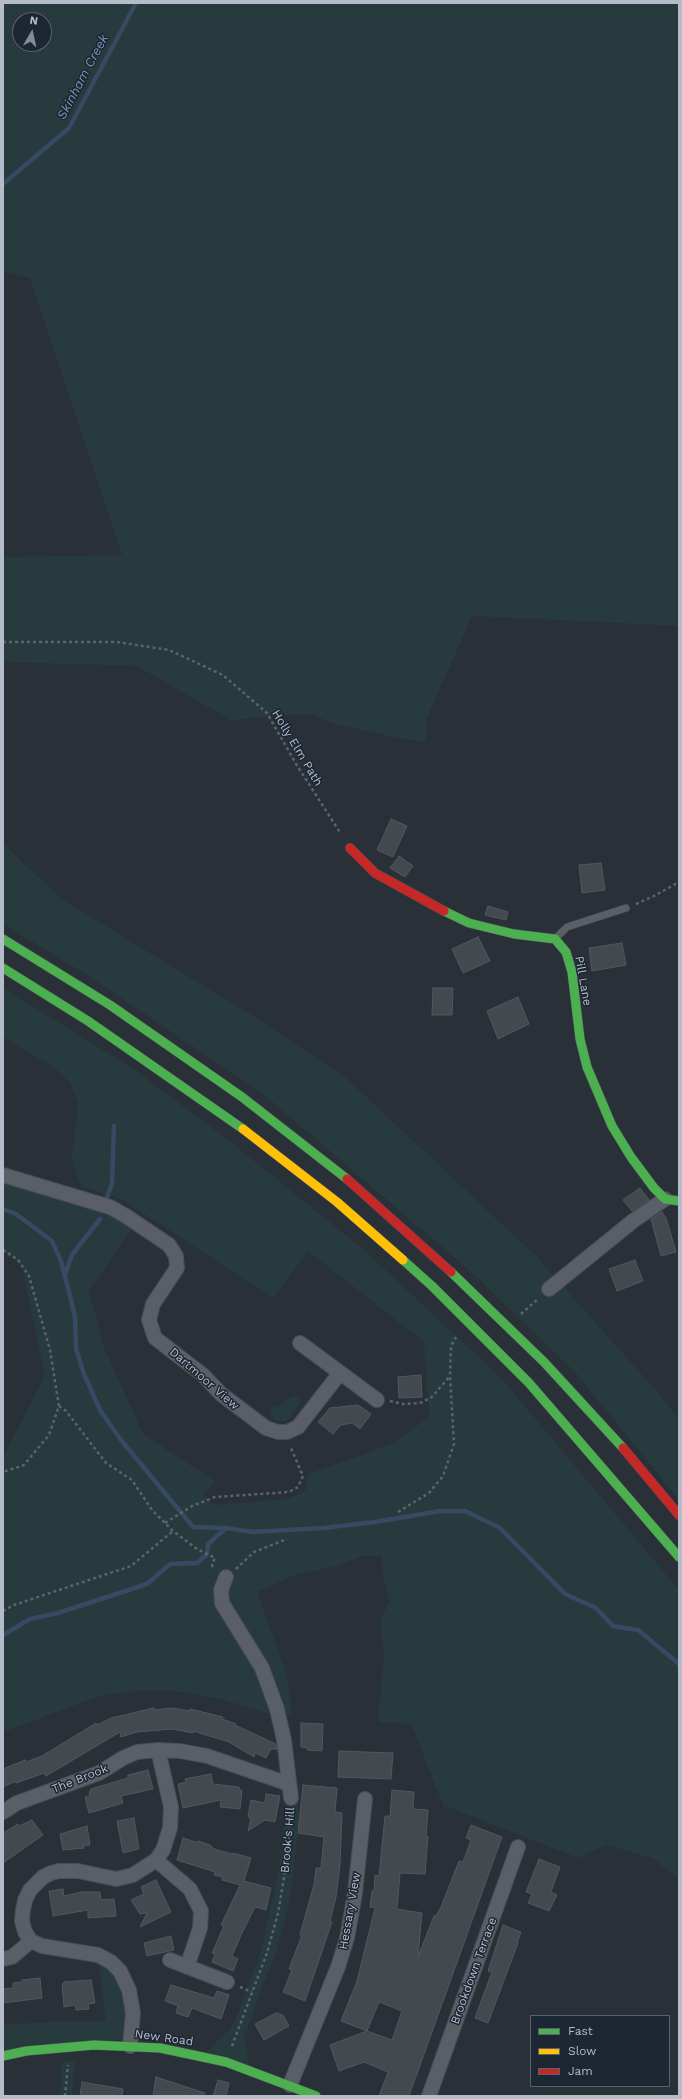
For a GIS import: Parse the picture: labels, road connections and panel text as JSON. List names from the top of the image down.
{
  "streets": {
    "main road": ["Pill Lane", "New Road"],
    "street": [
      "Dartmoor View",
      "The Brook",
      "Hessary View",
      "Brookdown Terrace"
    ],
    "path": ["Holly Elm Path", "Brook's Hill"]
  },
  "crossings": [
    ["The Brook", "Brook's Hill"],
    ["Brook's Hill", "New Road"],
    ["Hessary View", "New Road"]
  ],
  "water": ["Skinham Creek"],
  "legend": ["Fast", "Slow", "Jam"],
  "north": "top"
}
